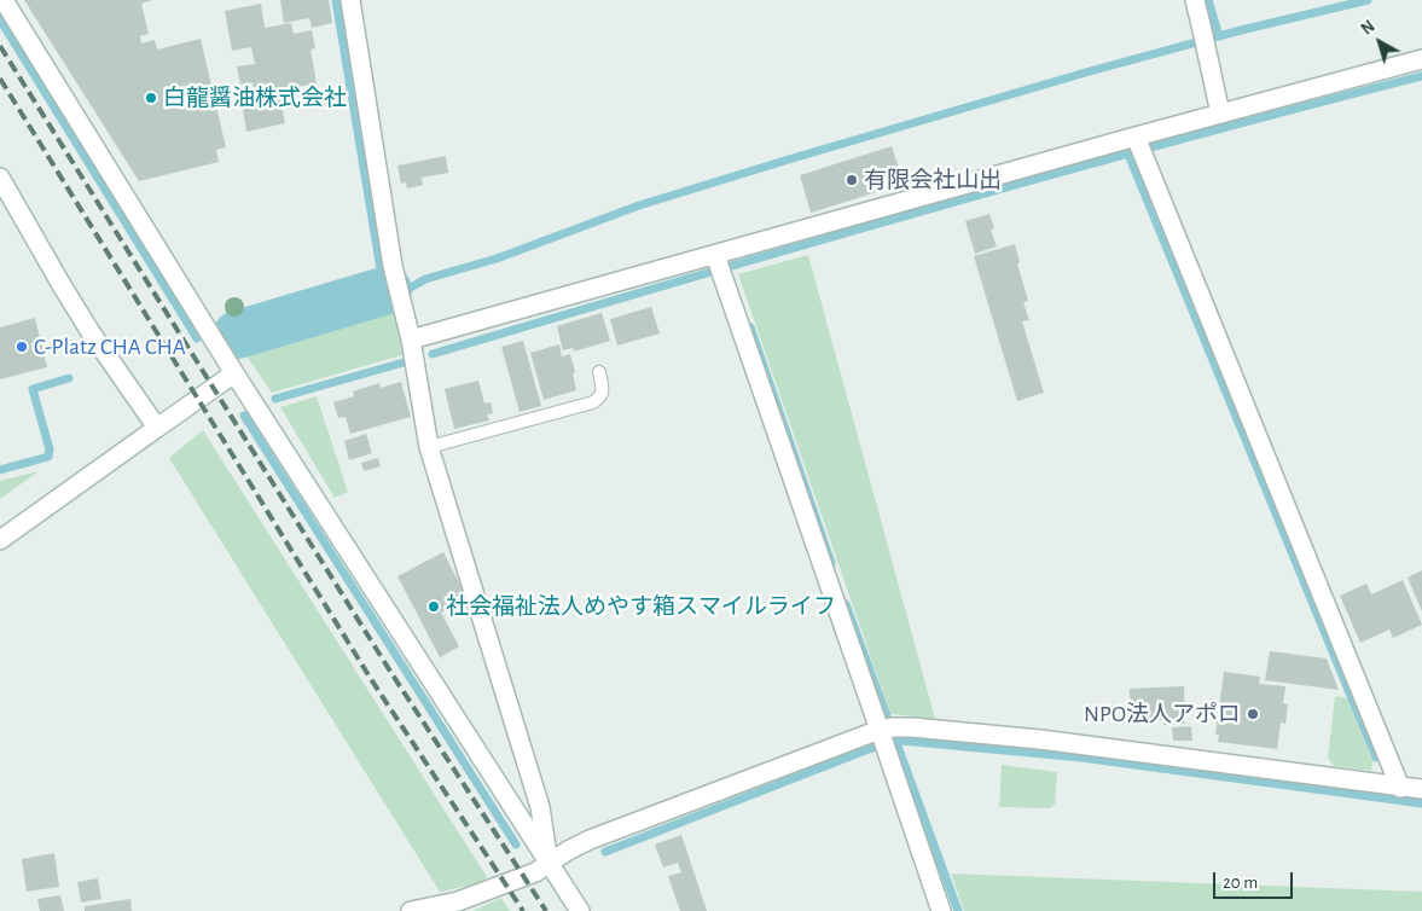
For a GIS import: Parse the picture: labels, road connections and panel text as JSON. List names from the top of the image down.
{
  "places": [
    "白龍醤油株式会社",
    "有限会社山出",
    "C-Platz CHA CHA",
    "社会福祉法人めやす箱スマイルライフ",
    "NPO法人アポロ"
  ],
  "scale_bar": "20 m",
  "north": "top left"
}
